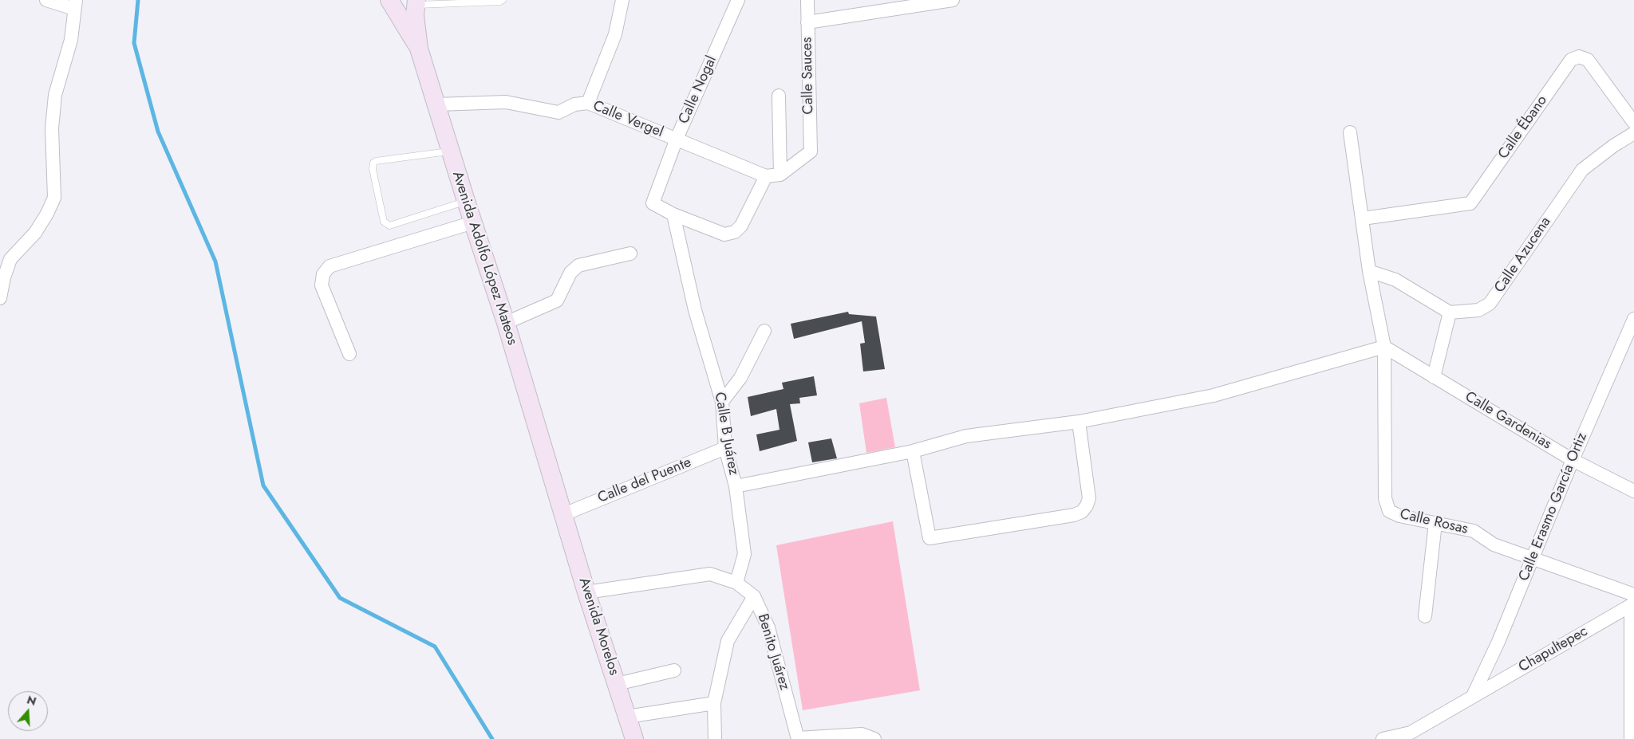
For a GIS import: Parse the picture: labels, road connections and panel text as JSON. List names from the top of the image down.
{
  "streets": {
    "main road": ["Avenida Adolfo López Mateos", "Avenida Morelos"],
    "street": [
      "Calle Sauces",
      "Calle Nogal",
      "Calle Vergel",
      "Calle Ébano",
      "Calle Azucena",
      "Calle Gardenias",
      "Calle B Juárez",
      "Calle del Puente",
      "Calle Erasmo García Ortiz",
      "Calle Rosas",
      "Chapultepec",
      "Benito Juárez"
    ]
  },
  "crossings": [
    ["Calle Nogal", "Calle Vergel"],
    ["Calle Nogal", "Calle B Juárez"],
    ["Calle Vergel", "Avenida Adolfo López Mateos"],
    ["Avenida Adolfo López Mateos", "Calle del Puente"],
    ["Avenida Adolfo López Mateos", "Avenida Morelos"],
    ["Calle Gardenias", "Calle Erasmo García Ortiz"],
    ["Calle Gardenias", "Calle Rosas"],
    ["Calle B Juárez", "Calle del Puente"],
    ["Calle B Juárez", "Benito Juárez"],
    ["Calle del Puente", "Avenida Morelos"],
    ["Calle Erasmo García Ortiz", "Calle Rosas"],
    ["Calle Erasmo García Ortiz", "Chapultepec"],
    ["Calle Rosas", "Chapultepec"],
    ["Avenida Morelos", "Benito Juárez"]
  ],
  "north": "top"
}
